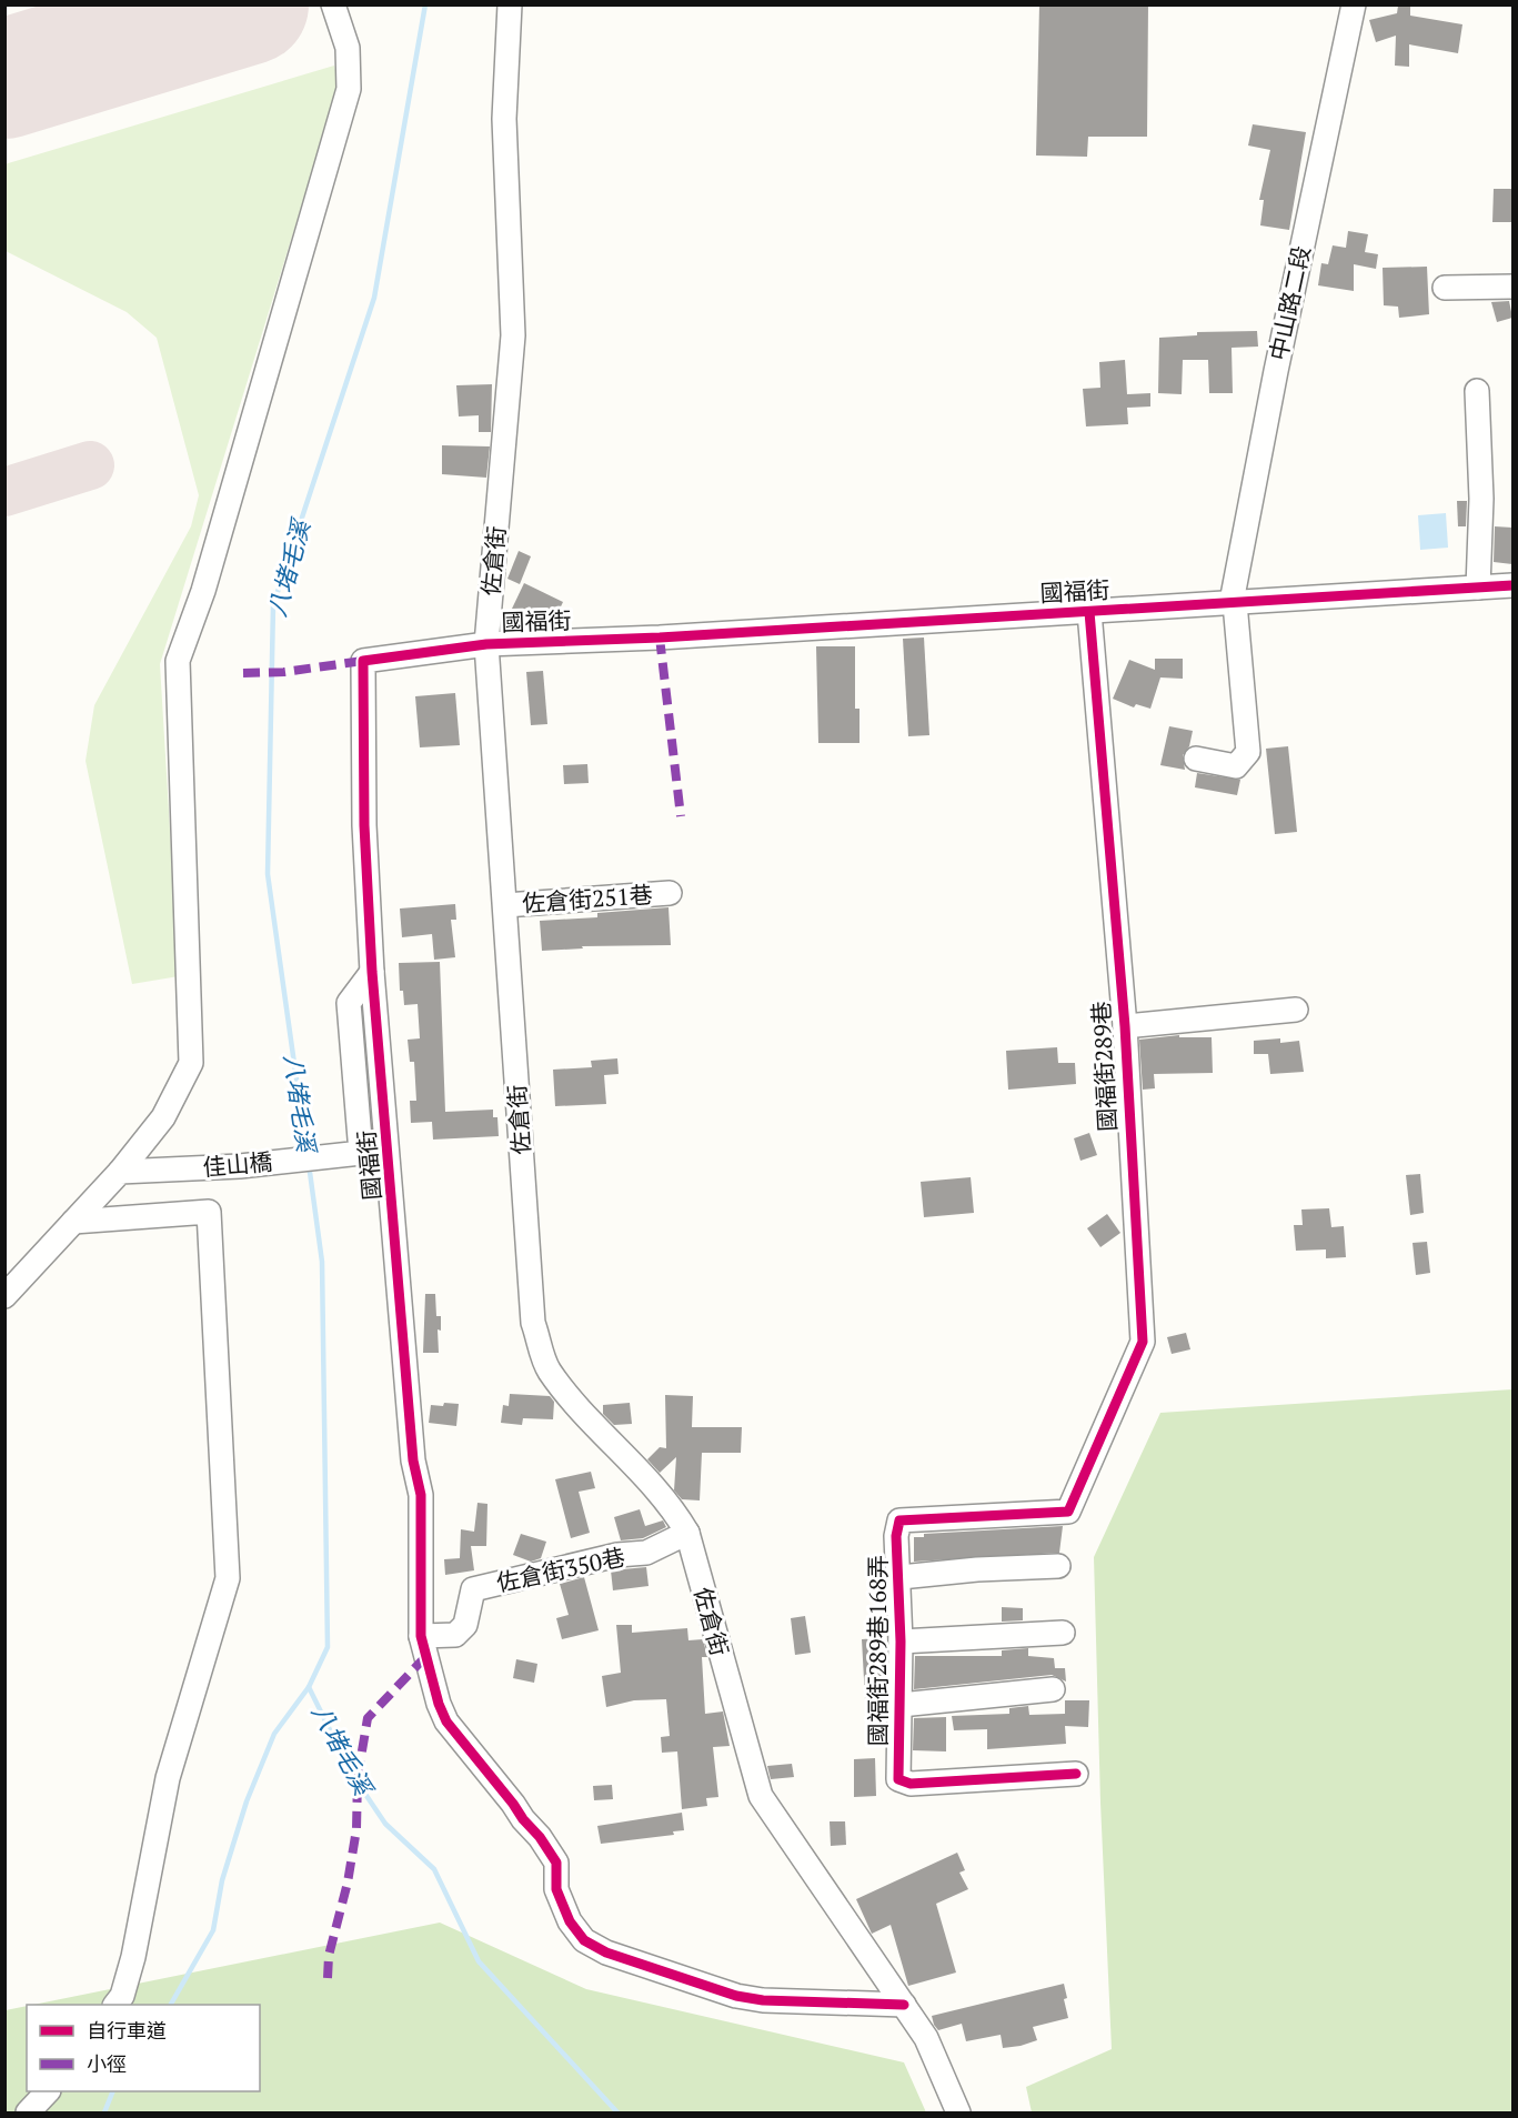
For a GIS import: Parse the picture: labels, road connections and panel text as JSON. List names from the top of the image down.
{
  "streets": {
    "street": [
      "中山路二段",
      "佐倉街",
      "國福街",
      "佐倉街251巷",
      "國福街289巷",
      "佳山橋",
      "佐倉街350巷",
      "國福街289巷168弄"
    ]
  },
  "crossings": [
    ["中山路二段", "國福街"],
    ["佐倉街", "國福街"],
    ["佐倉街", "佐倉街251巷"],
    ["佐倉街", "佐倉街350巷"],
    ["國福街", "國福街289巷"],
    ["國福街", "佳山橋"],
    ["國福街", "佐倉街350巷"],
    ["國福街289巷", "國福街289巷168弄"]
  ],
  "water": ["八堵毛溪"],
  "legend": ["自行車道", "小徑"]
}
